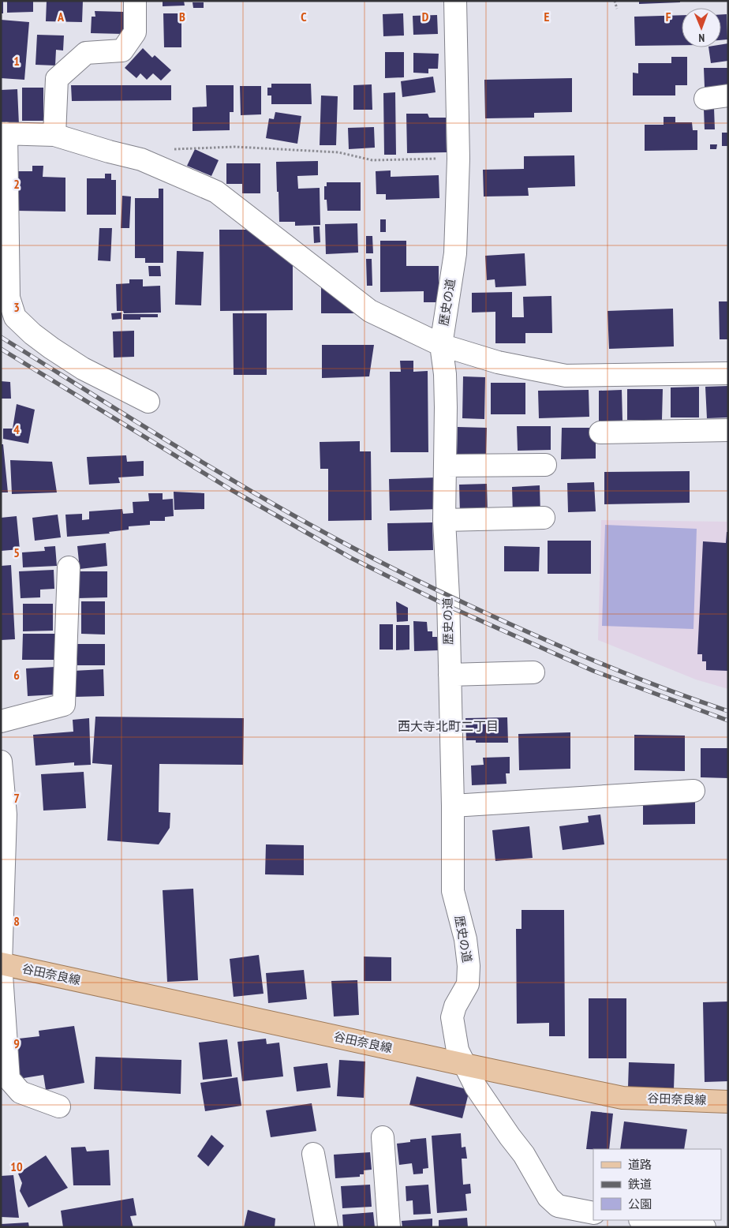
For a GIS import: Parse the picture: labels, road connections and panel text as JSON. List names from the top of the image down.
{
  "streets": {
    "main road": ["谷田奈良線"],
    "street": ["歴史の道"]
  },
  "crossings": [
    ["歴史の道", "谷田奈良線"]
  ],
  "districts": ["西大寺北町二丁目"],
  "legend": ["道路", "鉄道", "公園"],
  "north": "bottom",
  "grid": {
    "columns": [
      "A",
      "B",
      "C",
      "D",
      "E",
      "F"
    ],
    "rows": [
      "1",
      "2",
      "3",
      "4",
      "5",
      "6",
      "7",
      "8",
      "9",
      "10"
    ]
  }
}
